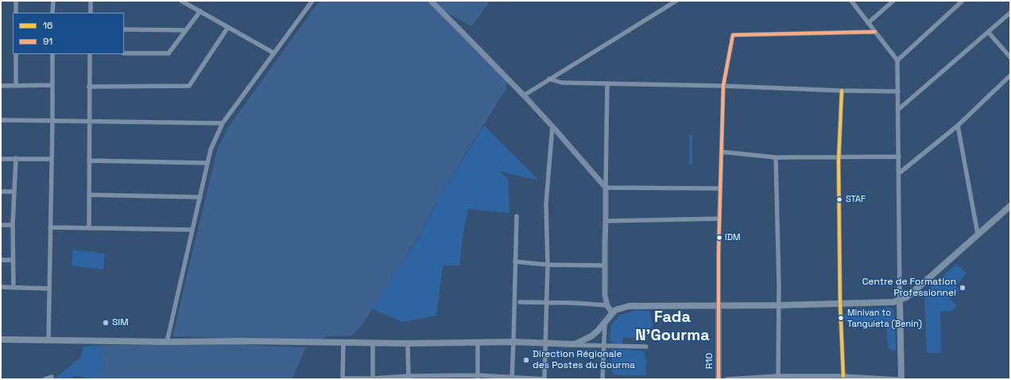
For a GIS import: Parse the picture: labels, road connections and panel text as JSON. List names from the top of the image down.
{
  "streets": {
    "main road": ["R10"]
  },
  "districts": ["Fada N'Gourma"],
  "places": [
    "STAF",
    "IDM",
    "Centre de Formation Professionnel",
    "Minivan to Tanguieta (Benin)",
    "SIM",
    "Direction Régionale des Postes du Gourma"
  ],
  "lines": ["transit line 91", "transit line 16"],
  "legend": ["16", "91"]
}
